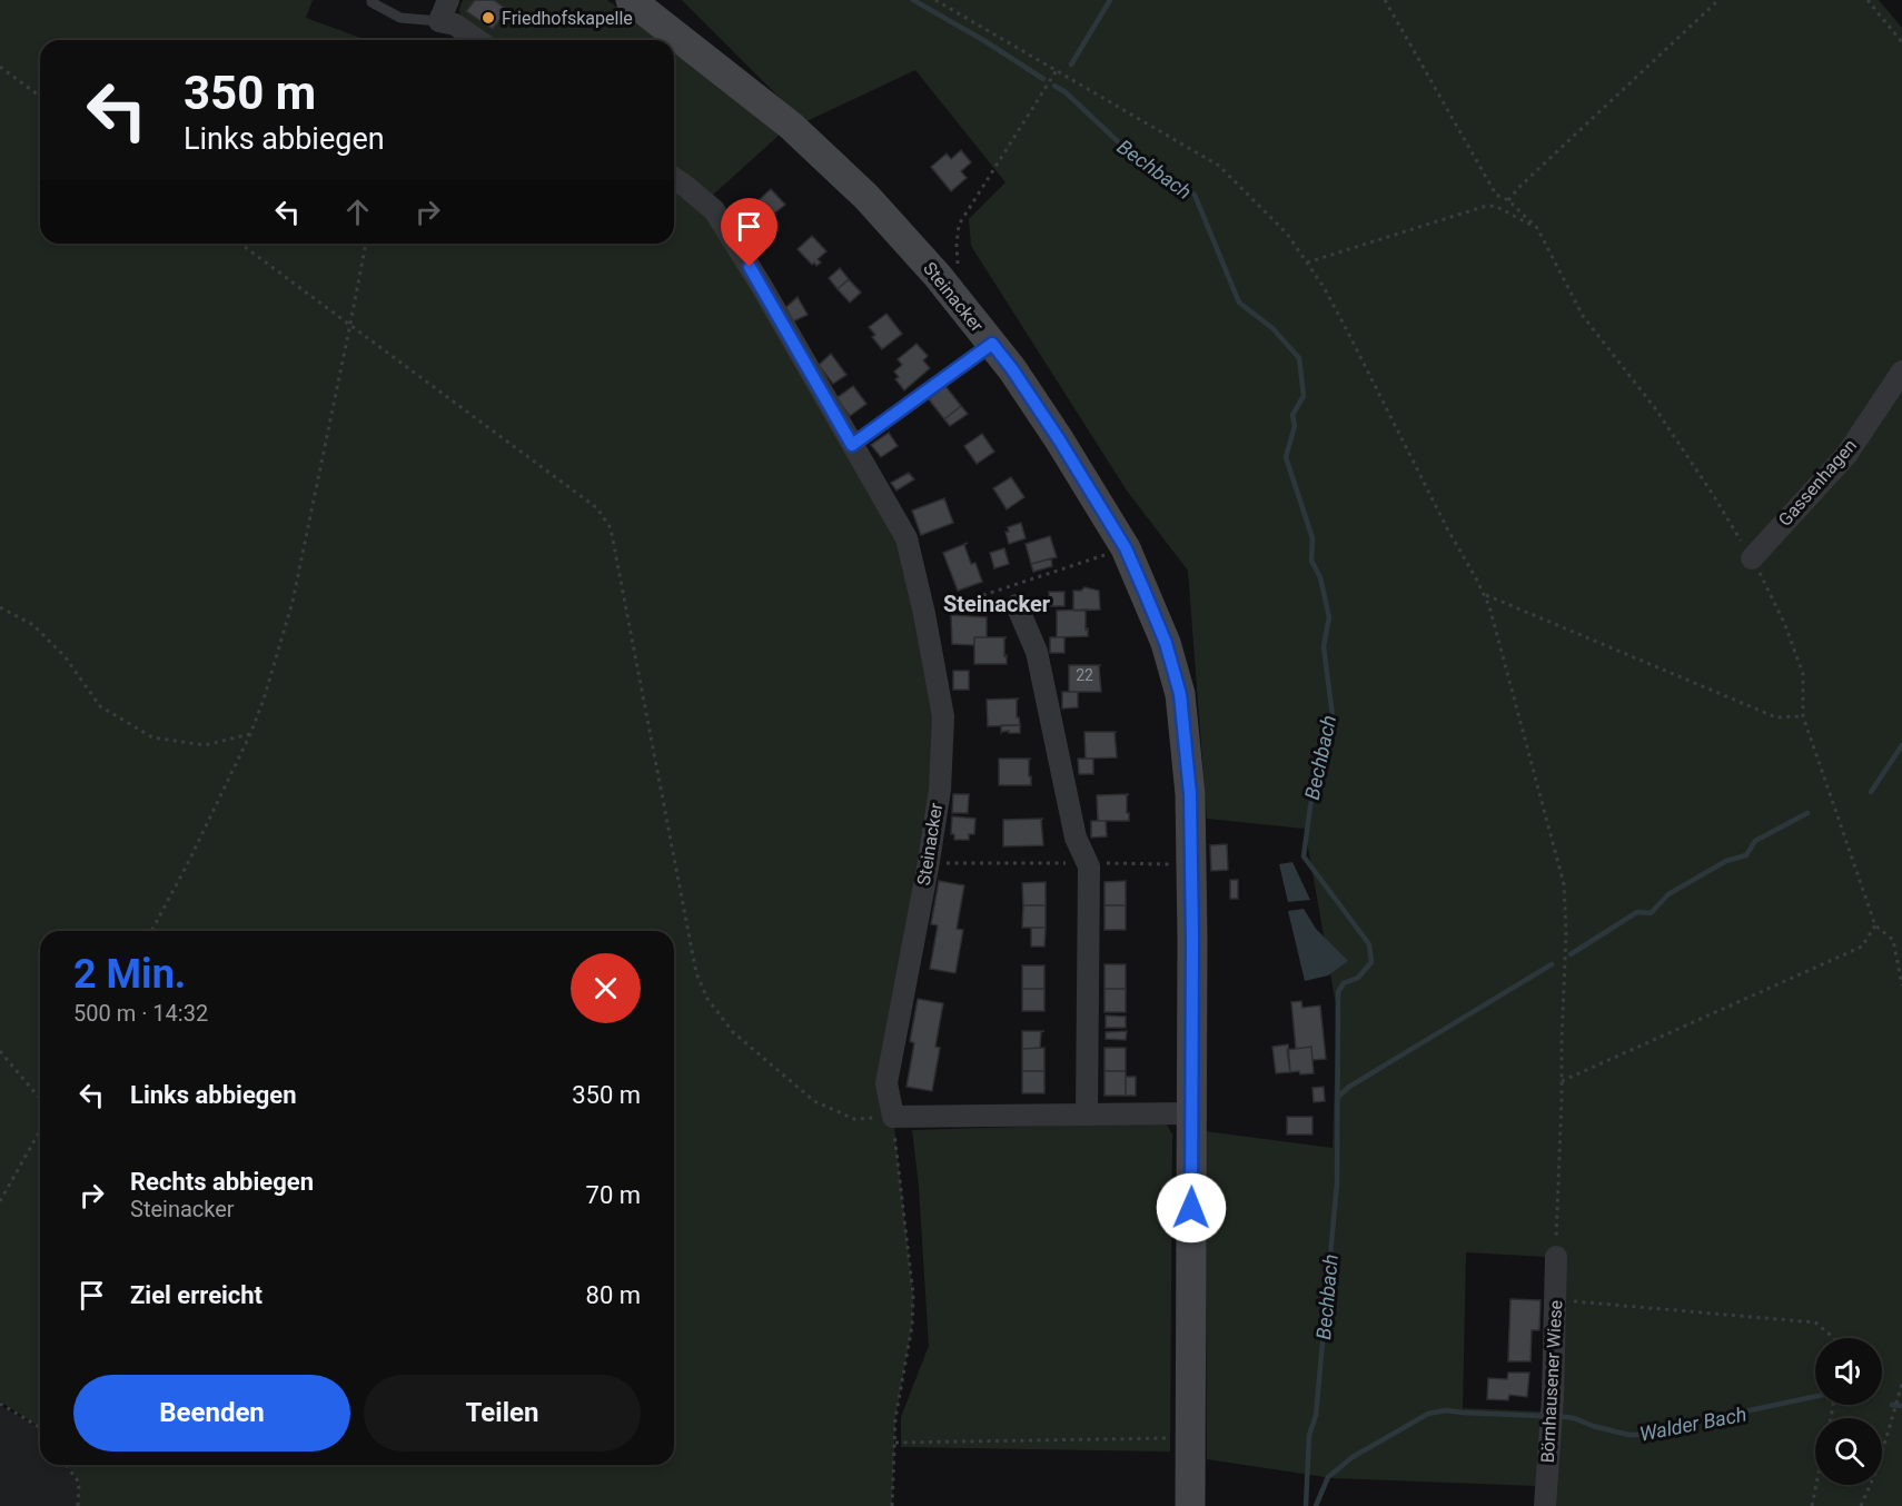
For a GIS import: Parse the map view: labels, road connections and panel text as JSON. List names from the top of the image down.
{
  "streets": {
    "main road": ["Steinacker"],
    "street": ["Gassenhagen", "Börnhausener Wiese"]
  },
  "districts": ["Steinacker"],
  "water": ["Bechbach", "Walder Bach"],
  "places": ["Friedhofskapelle"],
  "house_numbers": ["22"],
  "page": {
    "turn": ["350 m", "Links abbiegen"],
    "heading": ["2 Min.", "500 m · 14:32"],
    "list": [
      {
        "name": "Links abbiegen",
        "value": "350 m"
      },
      {
        "name": "Rechts abbiegen",
        "note": "Steinacker",
        "value": "70 m"
      },
      {
        "name": "Ziel erreicht",
        "value": "80 m"
      }
    ],
    "buttons": ["Beenden", "Teilen"]
  }
}
